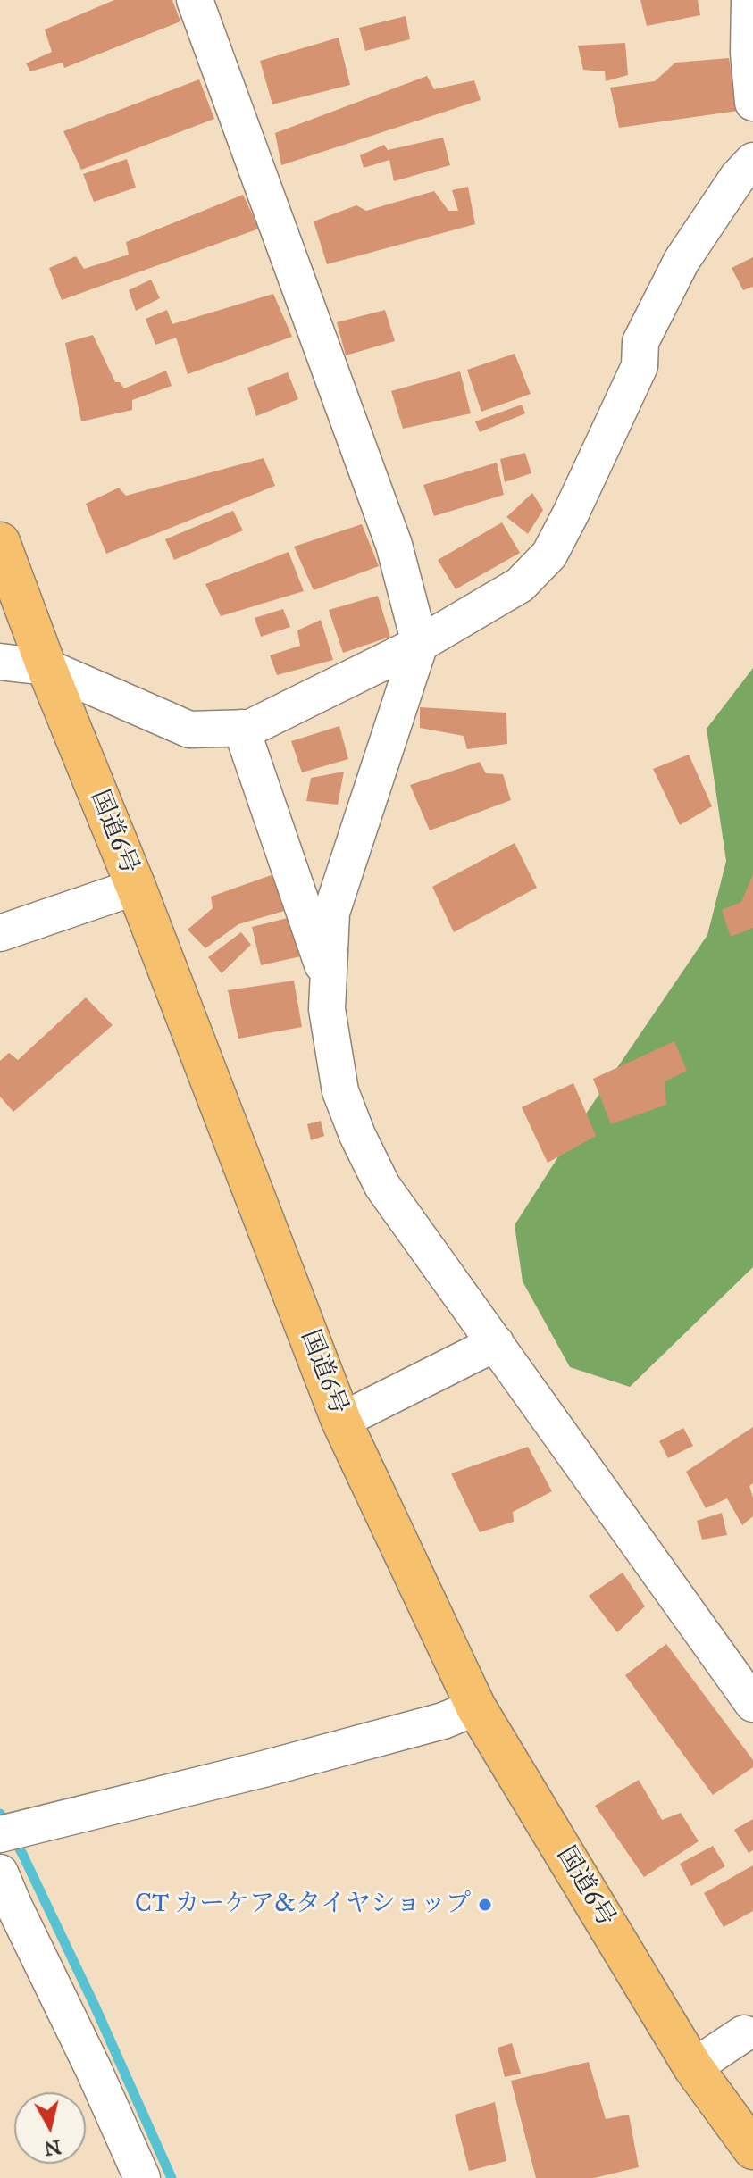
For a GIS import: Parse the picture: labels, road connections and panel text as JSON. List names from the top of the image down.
{
  "streets": {
    "highway": ["国道6号"]
  },
  "places": ["CT カーケア&タイヤショップ"],
  "north": "bottom"
}
